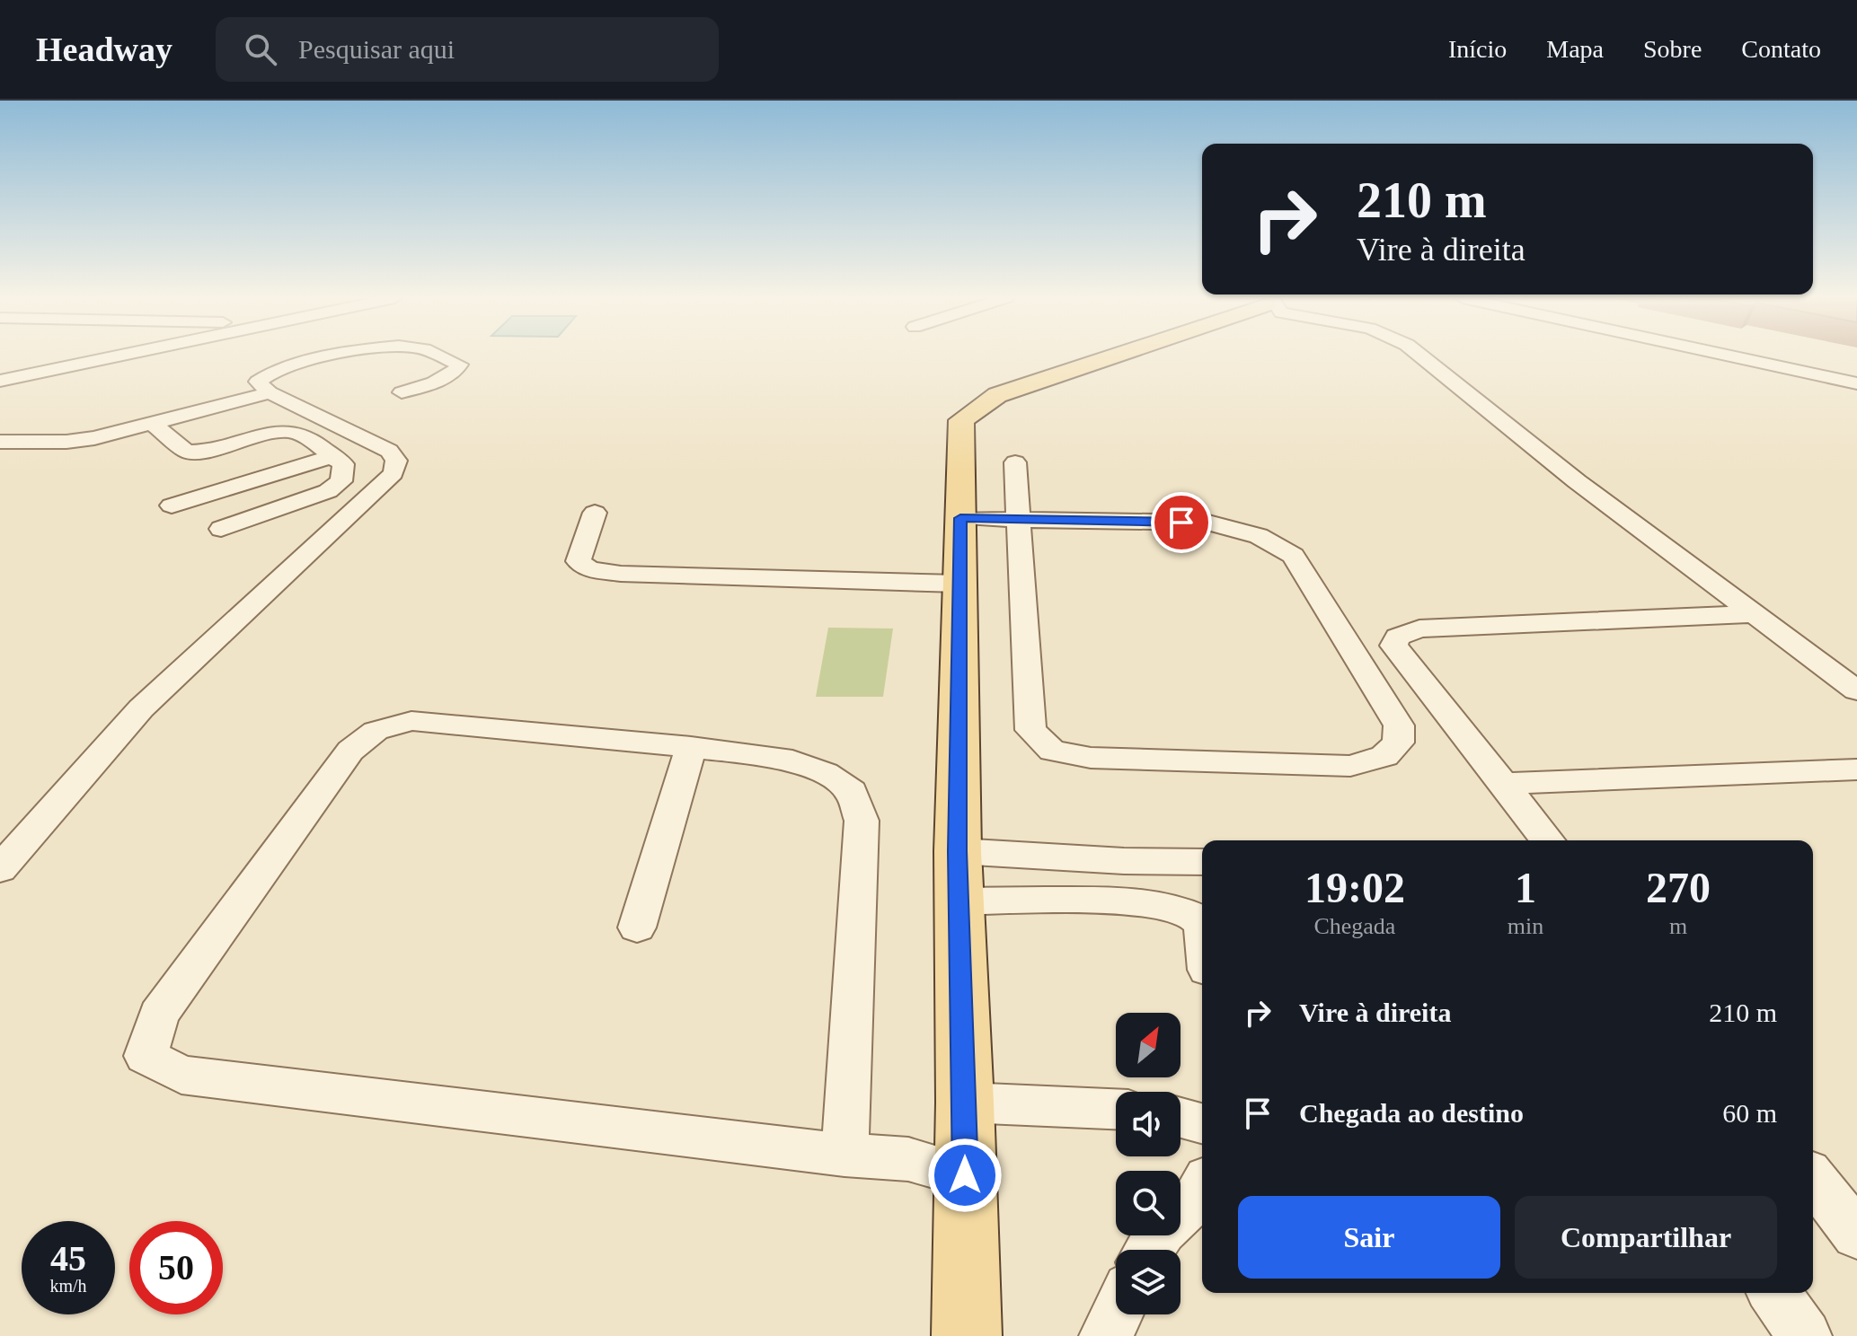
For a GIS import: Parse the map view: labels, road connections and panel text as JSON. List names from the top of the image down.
{
  "north": "top right",
  "page": {
    "header": "Headway",
    "search": "Pesquisar aqui",
    "nav": [
      "Início",
      "Mapa",
      "Sobre",
      "Contato"
    ],
    "turn": ["210 m", "Vire à direita"],
    "eta": [
      "19:02",
      "Chegada",
      "1",
      "min",
      "270",
      "m"
    ],
    "list": [
      {
        "name": "Vire à direita",
        "value": "210 m"
      },
      {
        "name": "Chegada ao destino",
        "value": "60 m"
      }
    ],
    "buttons": ["Sair", "Compartilhar"],
    "speed": "45 km/h",
    "limit": "50"
  }
}
